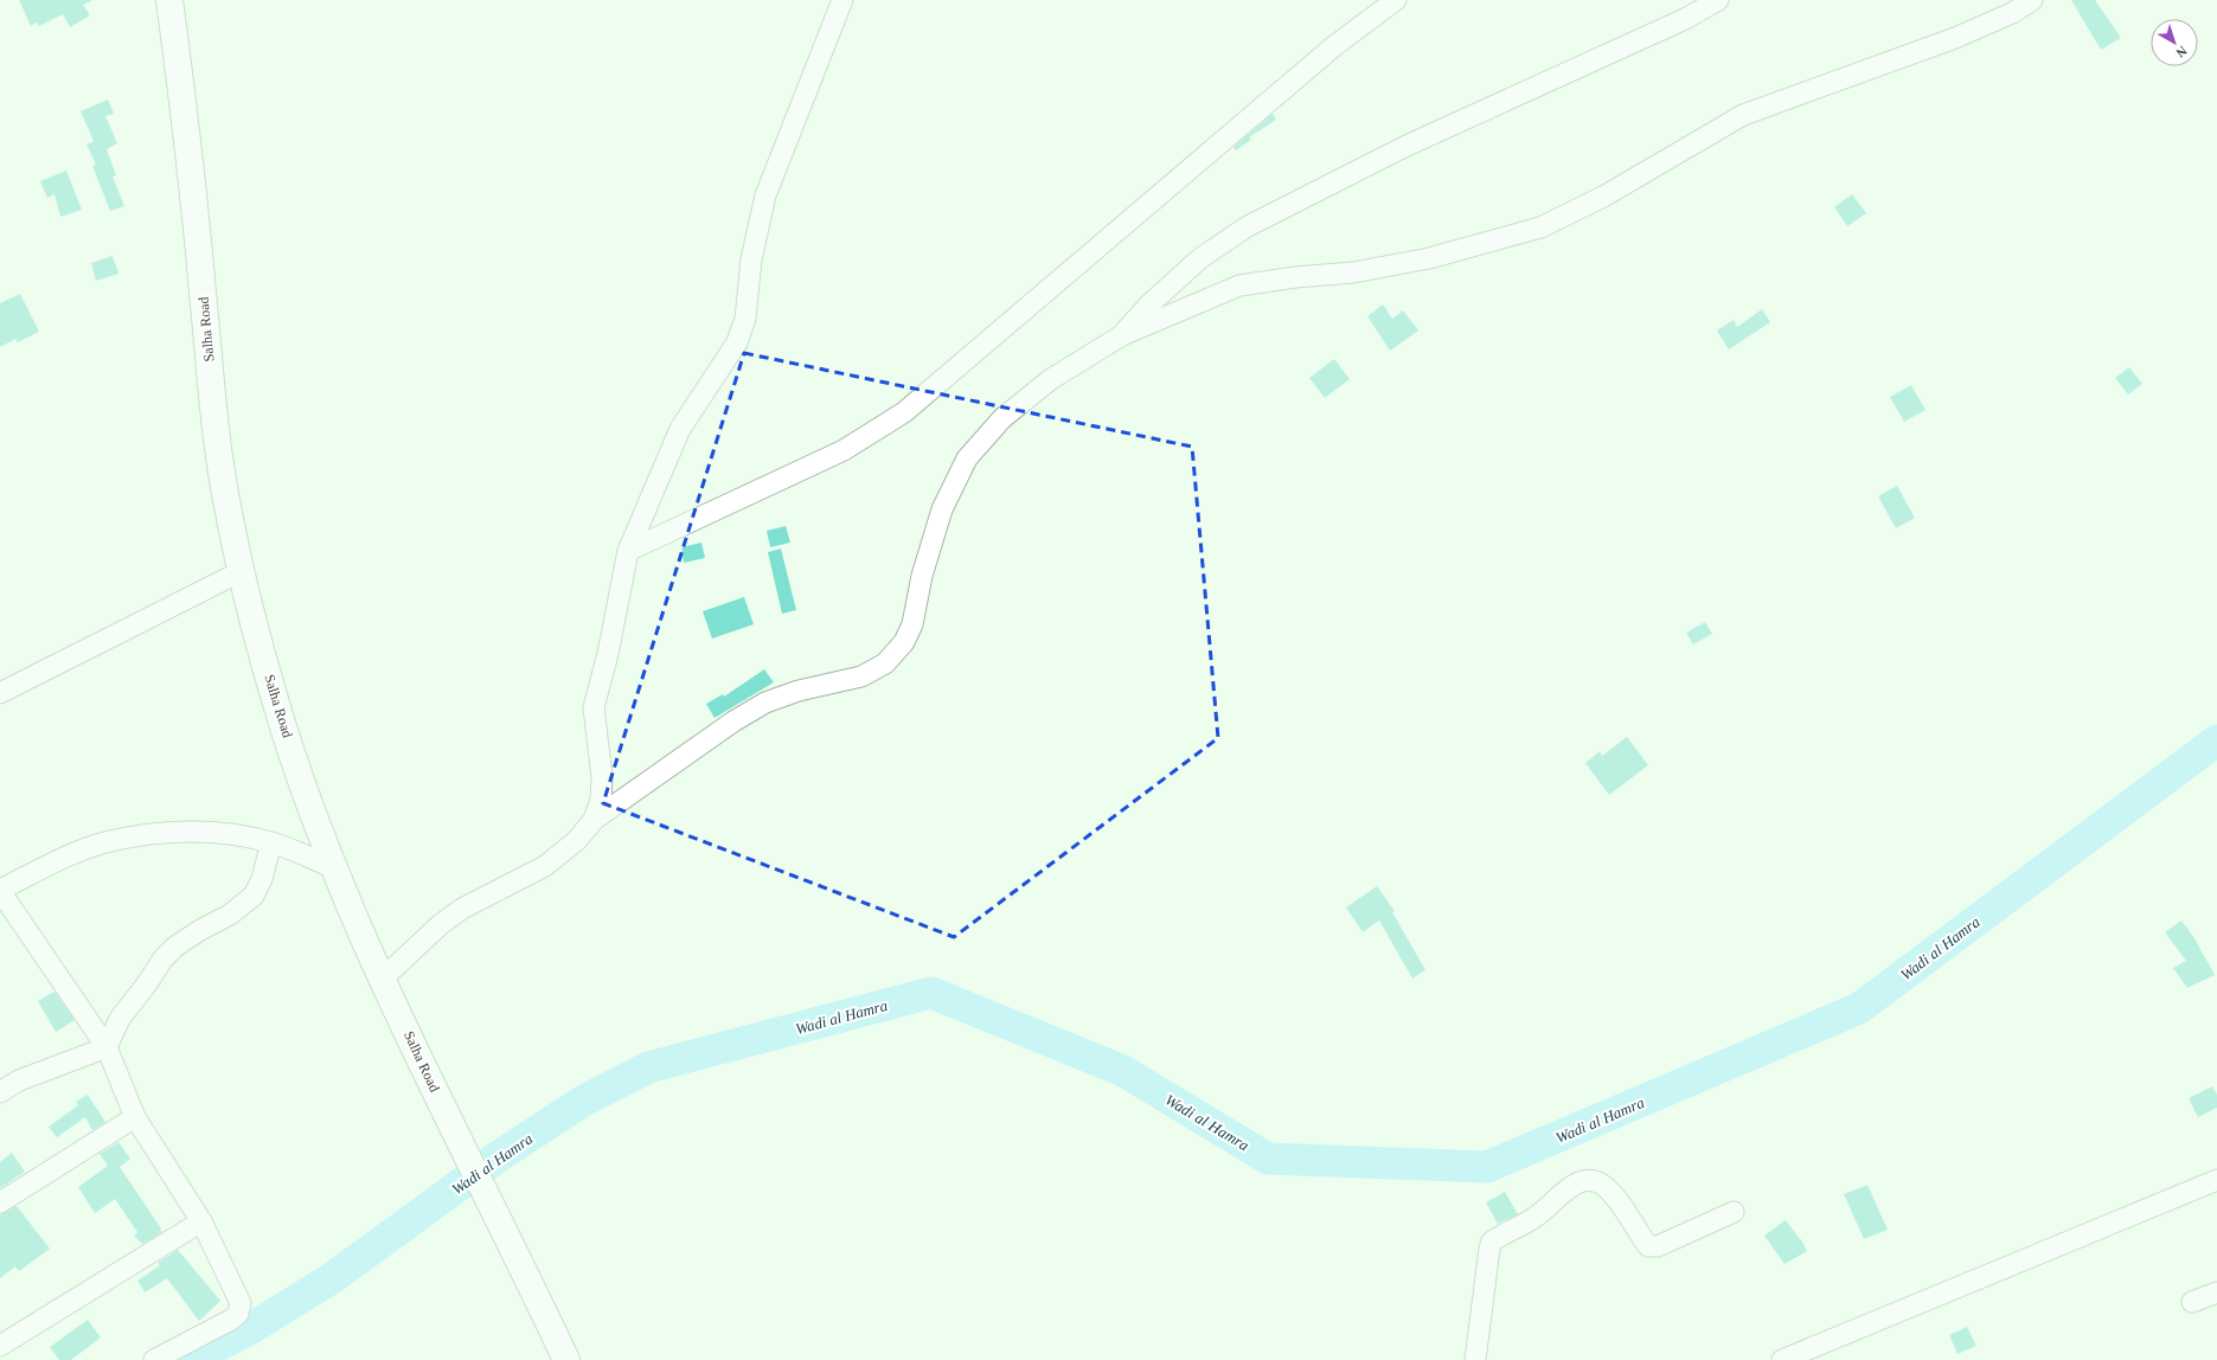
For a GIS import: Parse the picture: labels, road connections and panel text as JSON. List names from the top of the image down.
{
  "streets": {
    "main road": ["Salha Road"]
  },
  "water": ["Wadi al Hamra"],
  "north": "bottom right"
}
